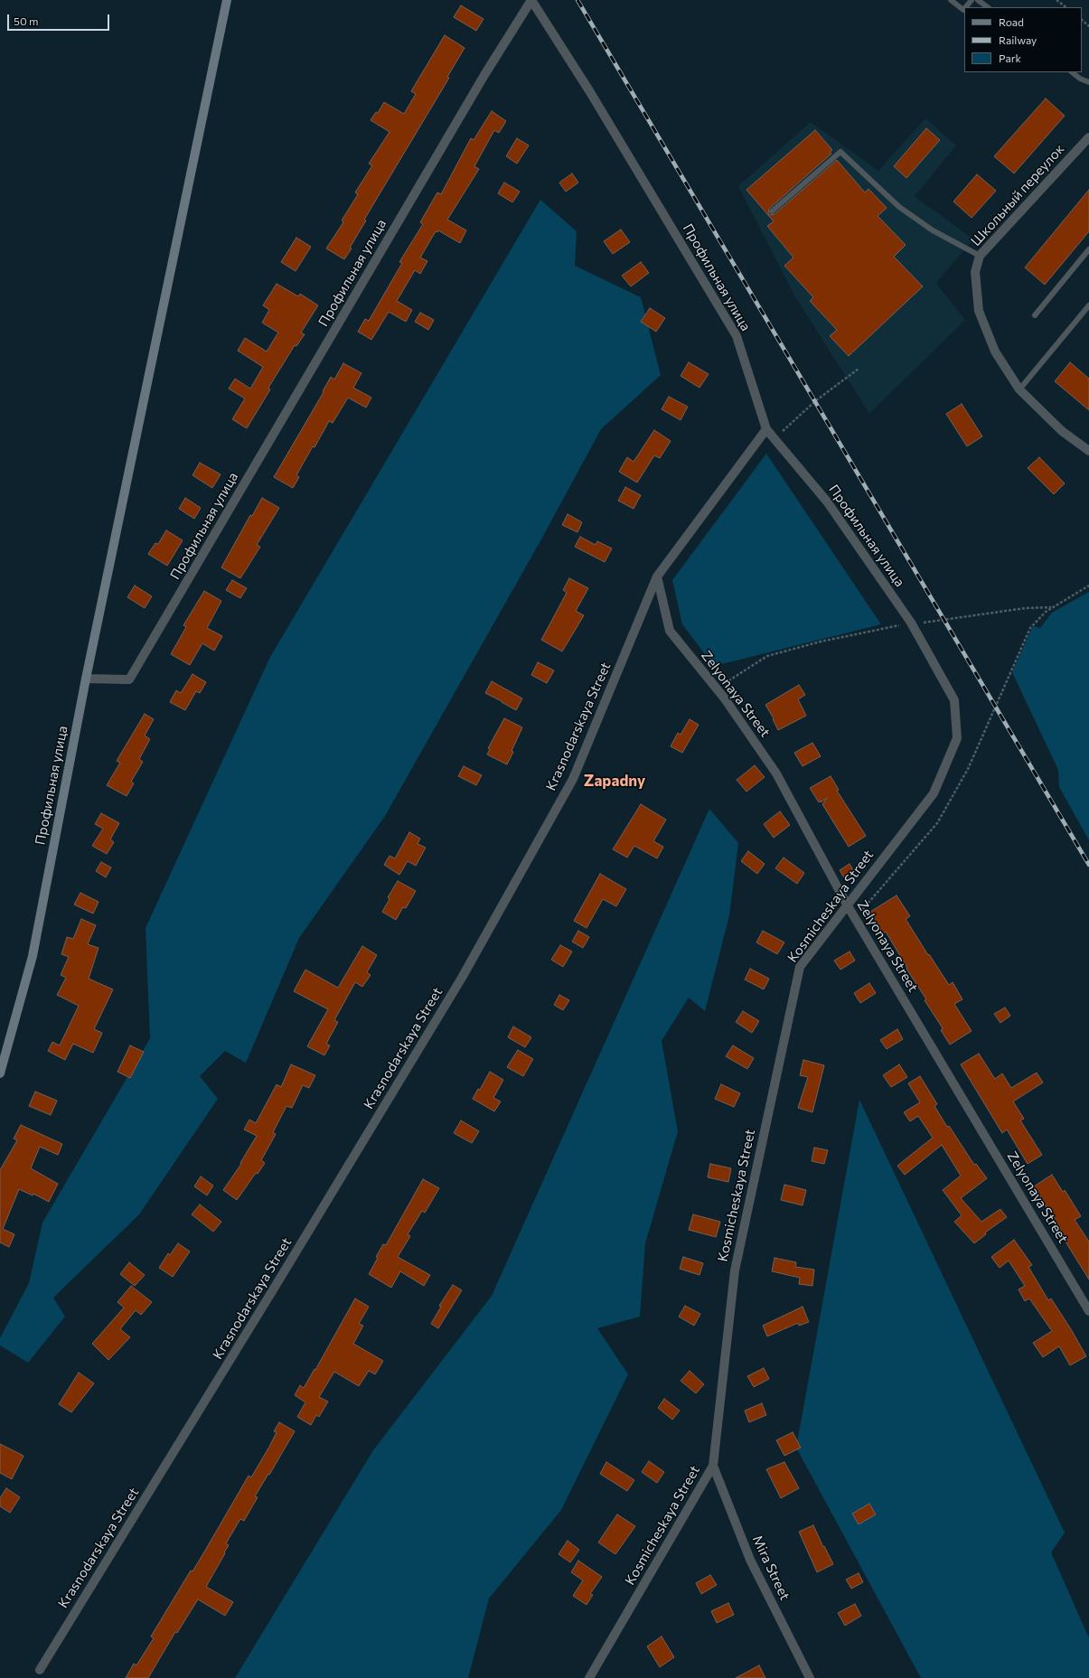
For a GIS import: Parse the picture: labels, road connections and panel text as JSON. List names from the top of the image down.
{
  "streets": {
    "main road": ["Профильная улица"],
    "street": [
      "Школьный переулок",
      "Zelyonaya Street",
      "Krasnodarskaya Street",
      "Kosmicheskaya Street",
      "Mira Street"
    ]
  },
  "crossings": [
    ["Профильная улица", "Krasnodarskaya Street"],
    ["Профильная улица", "Kosmicheskaya Street"],
    ["Zelyonaya Street", "Krasnodarskaya Street"],
    ["Zelyonaya Street", "Kosmicheskaya Street"],
    ["Kosmicheskaya Street", "Mira Street"]
  ],
  "districts": ["Zapadny"],
  "legend": ["Road", "Railway", "Park"],
  "scale_bar": "50 m"
}
